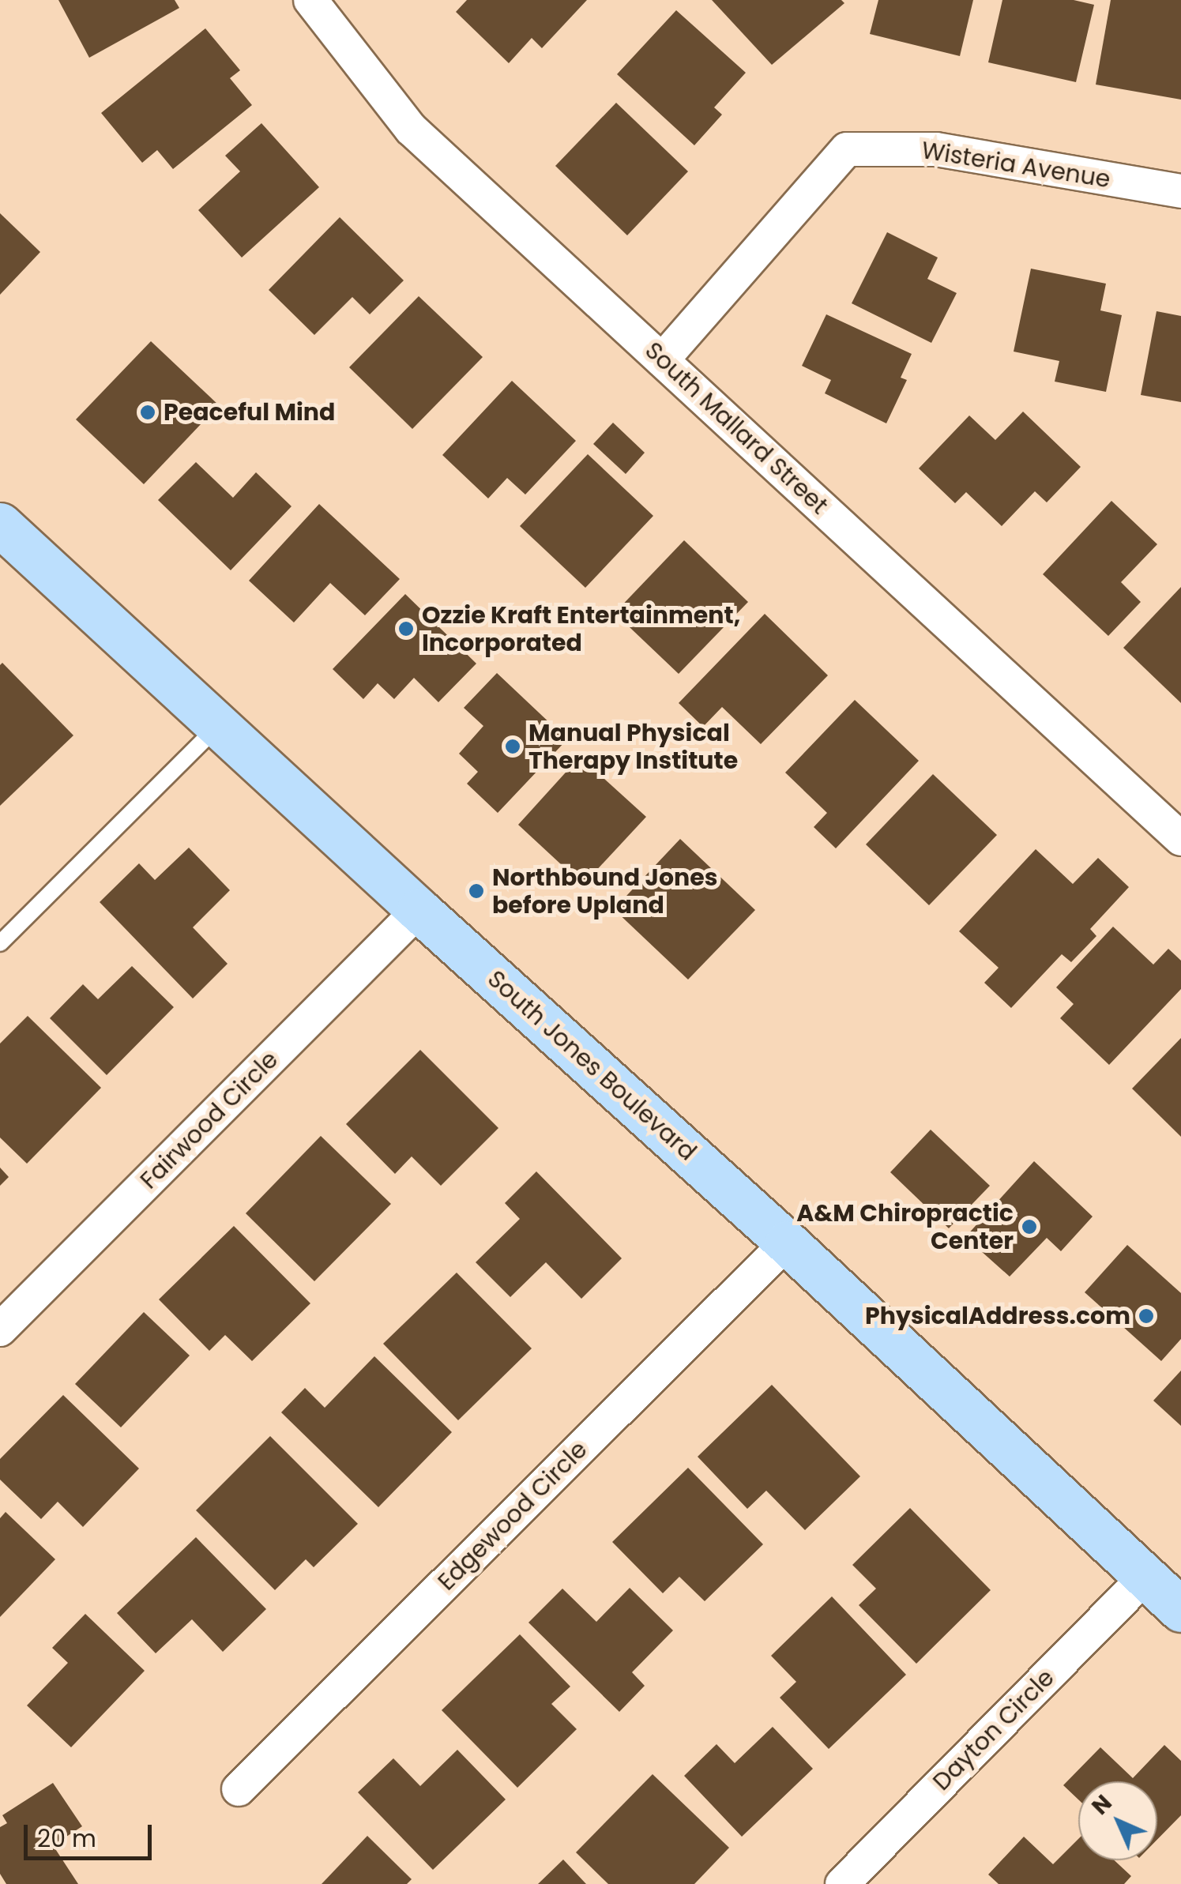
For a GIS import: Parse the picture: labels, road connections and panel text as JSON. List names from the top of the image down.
{
  "streets": {
    "main road": ["South Jones Boulevard"],
    "street": [
      "Wisteria Avenue",
      "South Mallard Street",
      "Fairwood Circle",
      "Edgewood Circle",
      "Dayton Circle"
    ]
  },
  "crossings": [
    ["Wisteria Avenue", "South Mallard Street"],
    ["South Jones Boulevard", "Fairwood Circle"],
    ["South Jones Boulevard", "Edgewood Circle"],
    ["South Jones Boulevard", "Dayton Circle"]
  ],
  "places": [
    "Peaceful Mind",
    "Ozzie Kraft Entertainment, Incorporated",
    "Manual Physical Therapy Institute",
    "Northbound Jones before Upland",
    "A&M Chiropractic Center",
    "PhysicalAddress.com"
  ],
  "scale_bar": "20 m",
  "north": "top left"
}
